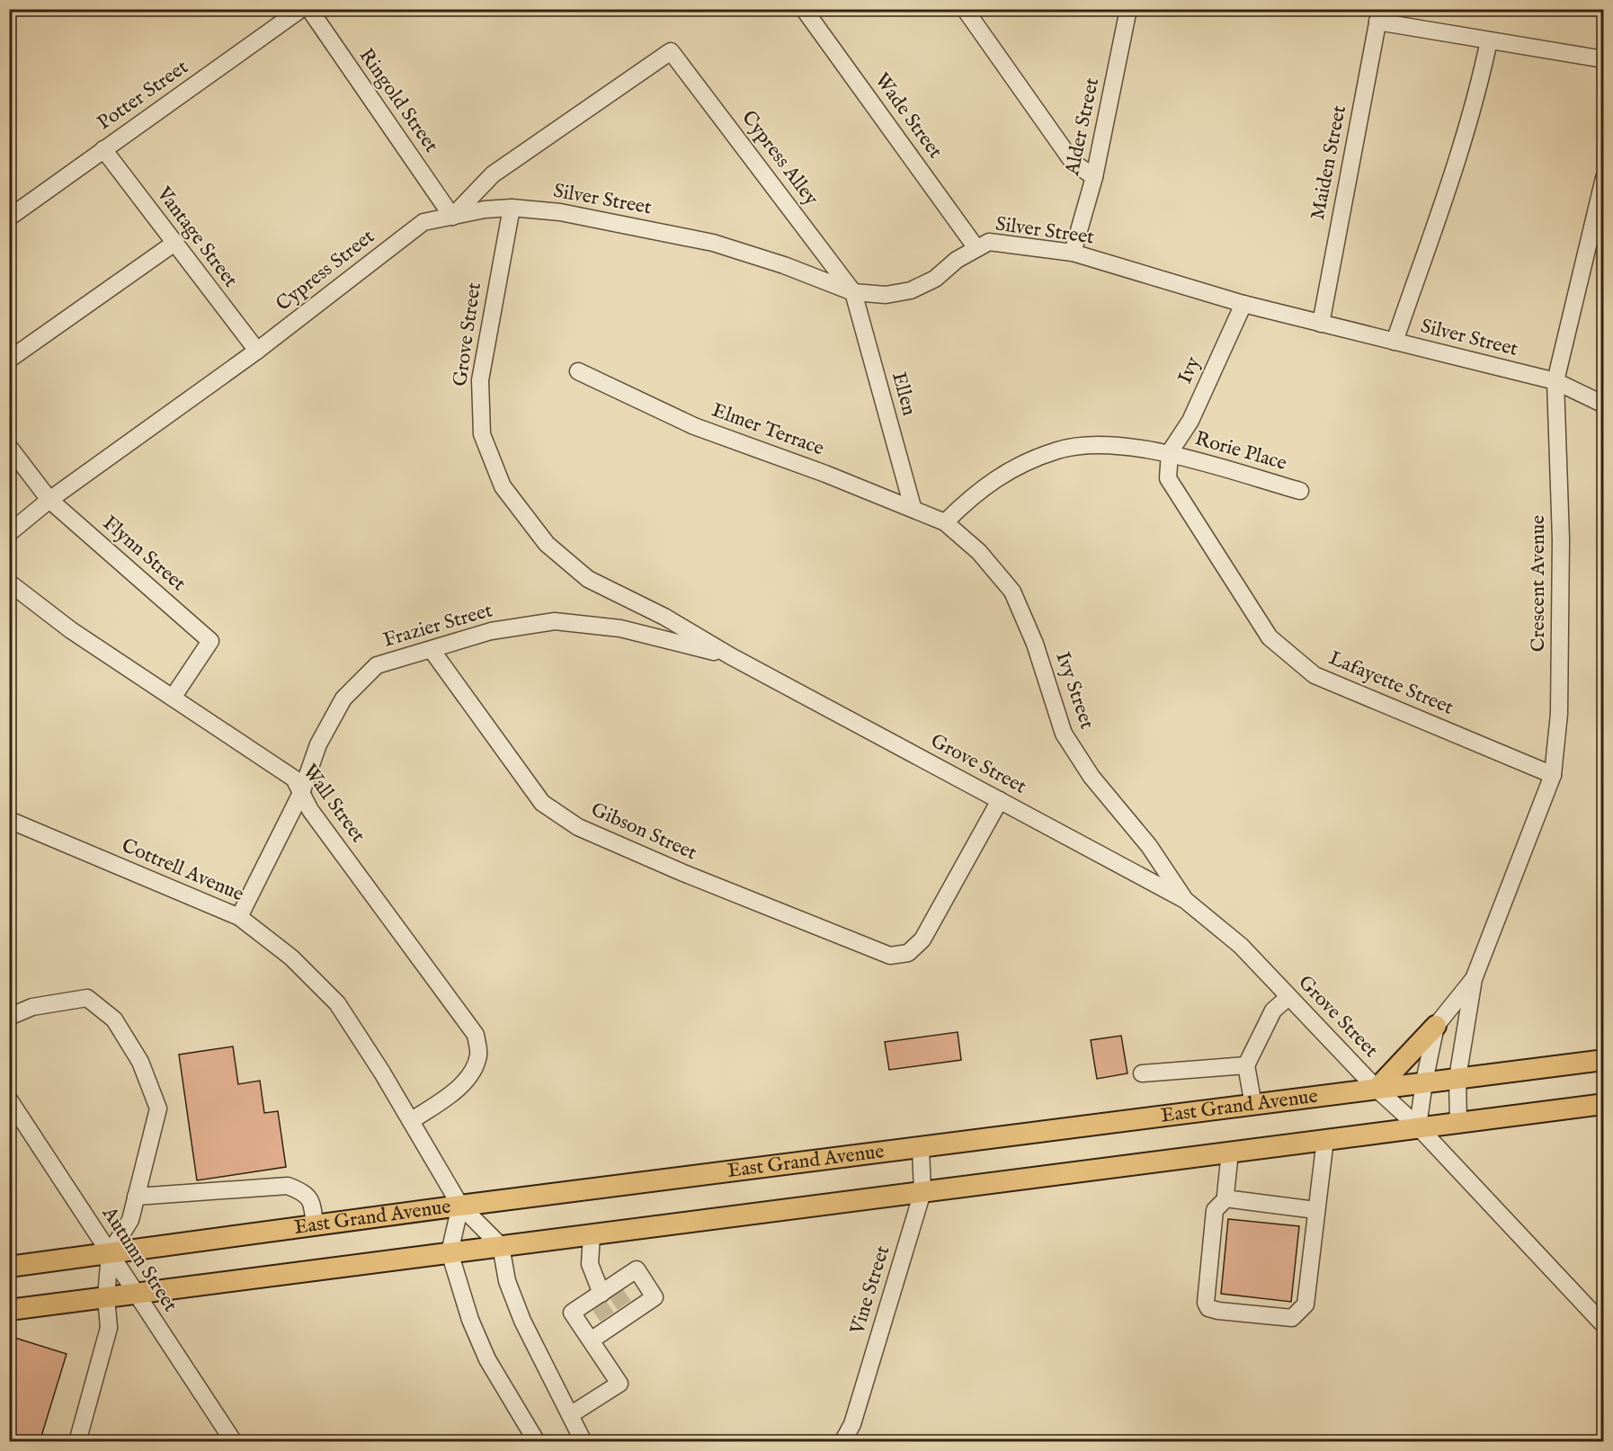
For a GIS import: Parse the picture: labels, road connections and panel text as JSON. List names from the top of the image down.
{
  "streets": {
    "main road": ["East Grand Avenue"],
    "street": [
      "Potter Street",
      "Ringold Street",
      "Wade Street",
      "Alder Street",
      "Cypress Alley",
      "Maiden Street",
      "Silver Street",
      "Vantage Street",
      "Cypress Street",
      "Grove Street",
      "Ivy",
      "Ellen",
      "Elmer Terrace",
      "Rorie Place",
      "Flynn Street",
      "Crescent Avenue",
      "Frazier Street",
      "Lafayette Street",
      "Ivy Street",
      "Wall Street",
      "Gibson Street",
      "Cottrell Avenue",
      "Autumn Street",
      "Vine Street"
    ]
  },
  "crossings": [
    ["Potter Street", "Vantage Street"],
    ["Ringold Street", "Cypress Alley"],
    ["Ringold Street", "Silver Street"],
    ["Ringold Street", "Cypress Street"],
    ["Wade Street", "Silver Street"],
    ["Alder Street", "Silver Street"],
    ["Cypress Alley", "Silver Street"],
    ["Cypress Alley", "Cypress Street"],
    ["Cypress Alley", "Ellen"],
    ["Maiden Street", "Silver Street"],
    ["Silver Street", "Cypress Street"],
    ["Silver Street", "Grove Street"],
    ["Silver Street", "Ivy"],
    ["Silver Street", "Ellen"],
    ["Silver Street", "Crescent Avenue"],
    ["Vantage Street", "Cypress Street"],
    ["Cypress Street", "Flynn Street"],
    ["Grove Street", "Crescent Avenue"],
    ["Grove Street", "Frazier Street"],
    ["Grove Street", "Ivy Street"],
    ["Grove Street", "Gibson Street"],
    ["Grove Street", "East Grand Avenue"],
    ["Ivy", "Rorie Place"],
    ["Ivy", "Lafayette Street"],
    ["Ellen", "Elmer Terrace"],
    ["Elmer Terrace", "Rorie Place"],
    ["Elmer Terrace", "Ivy Street"],
    ["Rorie Place", "Lafayette Street"],
    ["Rorie Place", "Ivy Street"],
    ["Flynn Street", "Wall Street"],
    ["Crescent Avenue", "Lafayette Street"],
    ["Crescent Avenue", "East Grand Avenue"],
    ["Frazier Street", "Wall Street"],
    ["Frazier Street", "Gibson Street"],
    ["Frazier Street", "Cottrell Avenue"],
    ["Wall Street", "Cottrell Avenue"],
    ["Cottrell Avenue", "East Grand Avenue"],
    ["East Grand Avenue", "Autumn Street"],
    ["East Grand Avenue", "Vine Street"]
  ]
}
